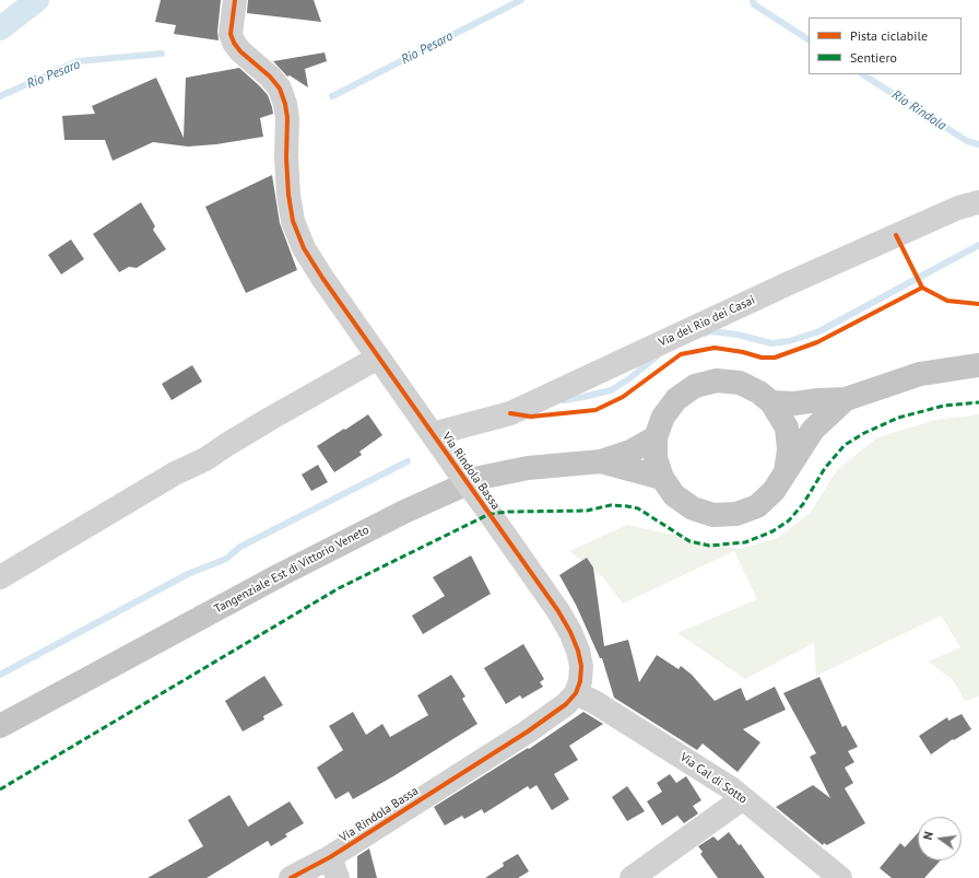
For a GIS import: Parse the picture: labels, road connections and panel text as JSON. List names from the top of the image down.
{
  "streets": {
    "main road": ["Tangenziale Est di Vittorio Veneto"],
    "street": ["Via del Rio dei Casai", "Via Rindola Bassa", "Via Cal di Sotto"]
  },
  "crossings": [
    ["Via del Rio dei Casai", "Via Rindola Bassa"],
    ["Via Rindola Bassa", "Via Cal di Sotto"]
  ],
  "water": ["Rio Pesaro", "Rio Rindola"],
  "legend": ["Pista ciclabile", "Sentiero"],
  "north": "left"
}
